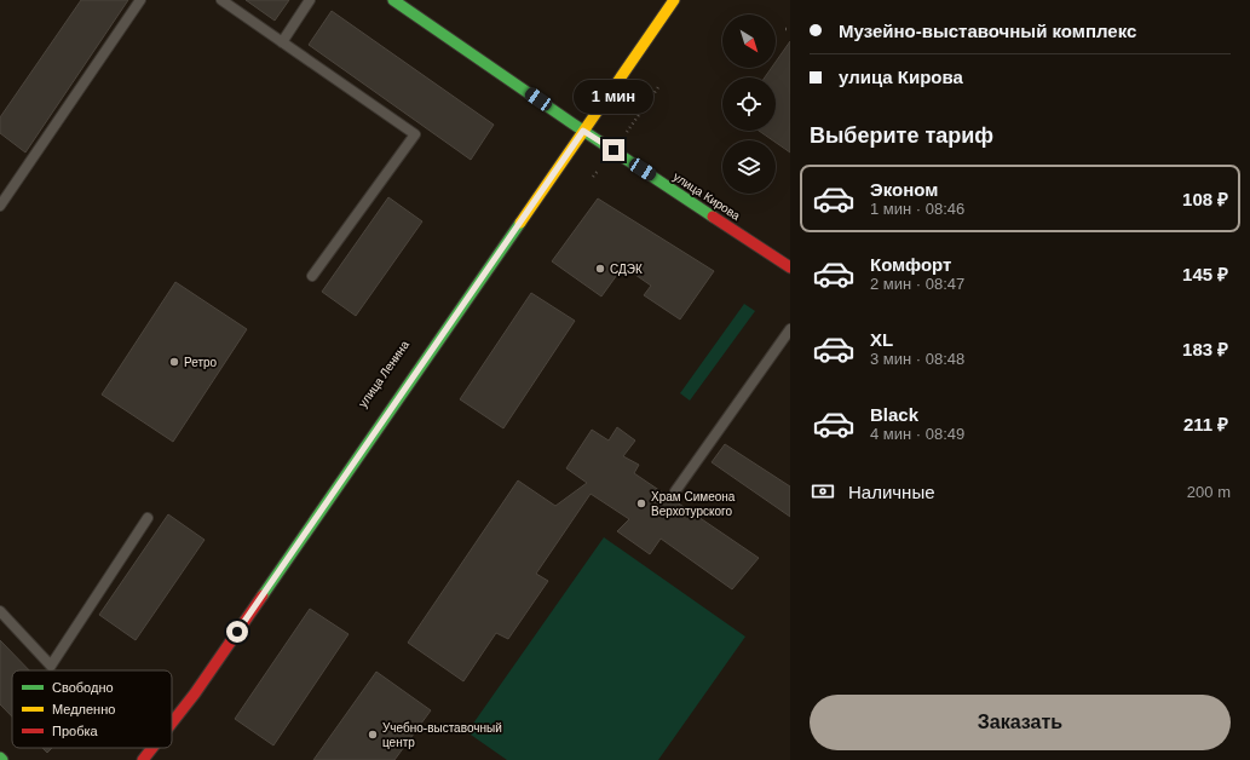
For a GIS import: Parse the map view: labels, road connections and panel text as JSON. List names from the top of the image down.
{
  "streets": {
    "main road": ["улица Кирова"]
  },
  "places": [
    "СДЭК",
    "Ретро",
    "Храм Симеона Верхотурского",
    "Учебно-выставочный центр"
  ],
  "legend": ["Свободно", "Медленно", "Пробка"],
  "north": "bottom right",
  "page": {
    "banner": ["Музейно-выставочный комплекс", "улица Кирова"],
    "bubble": "1 мин",
    "heading": "Выберите тариф",
    "list": [
      {
        "name": "Эконом",
        "note": "1 мин · 08:46",
        "value": "108 ₽"
      },
      {
        "name": "Комфорт",
        "note": "2 мин · 08:47",
        "value": "145 ₽"
      },
      {
        "name": "XL",
        "note": "3 мин · 08:48",
        "value": "183 ₽"
      },
      {
        "name": "Black",
        "note": "4 мин · 08:49",
        "value": "211 ₽"
      }
    ],
    "pay": ["Наличные", "200 m"],
    "buttons": "Заказать"
  }
}
